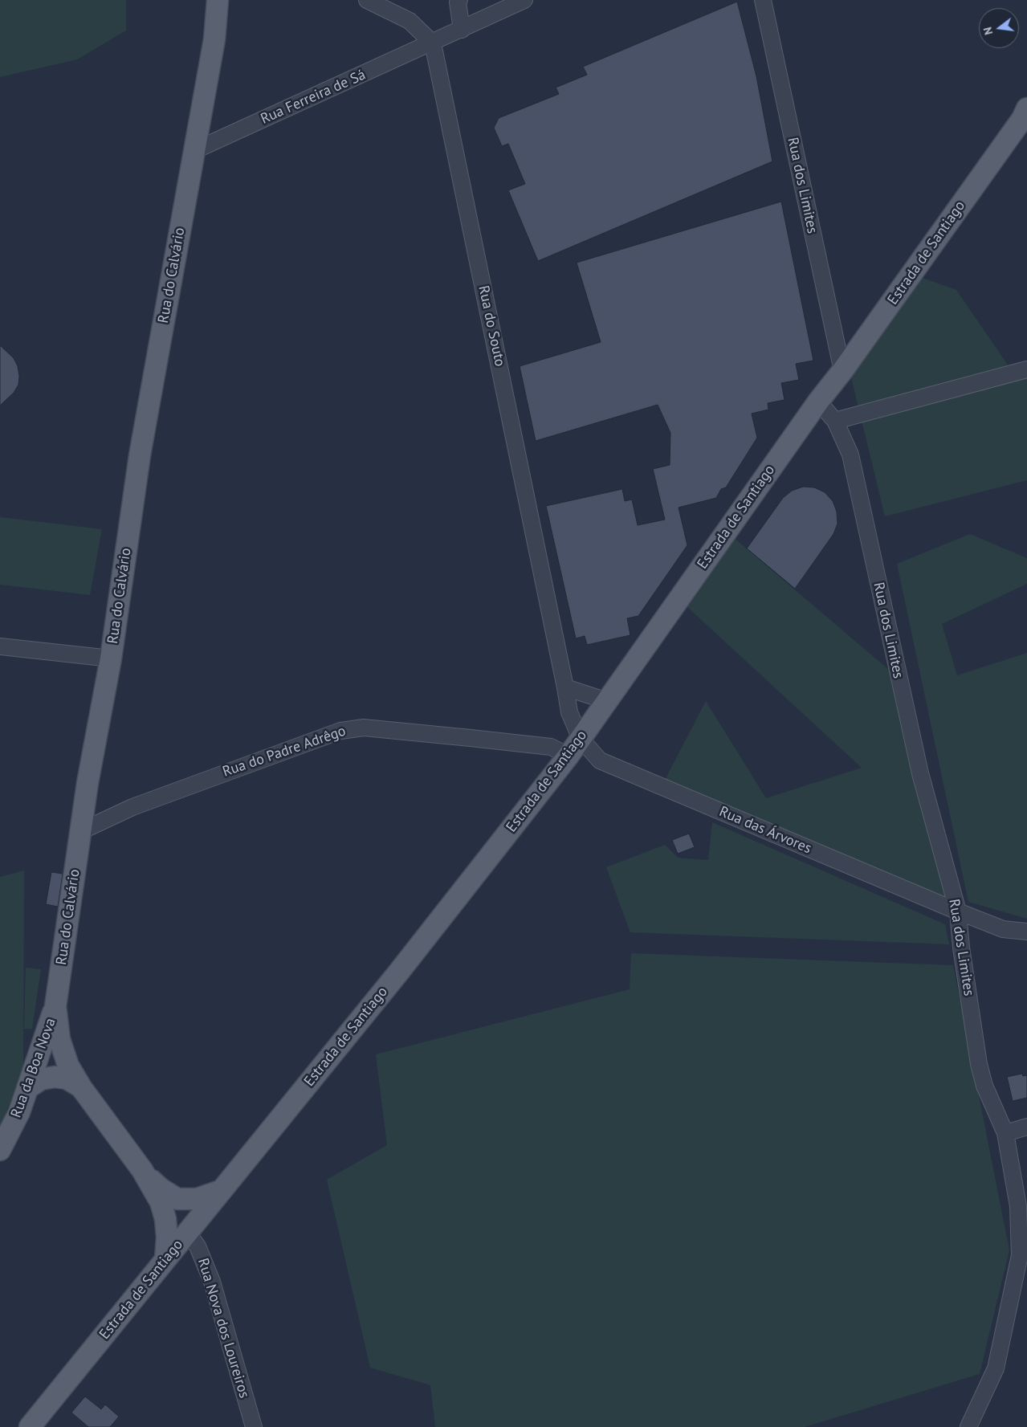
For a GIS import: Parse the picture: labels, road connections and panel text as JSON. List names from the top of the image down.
{
  "streets": {
    "main road": ["Estrada de Santiago", "Rua do Calvário", "Rua da Boa Nova"],
    "street": [
      "Rua Ferreira de Sá",
      "Rua dos Limites",
      "Rua do Souto",
      "Rua do Padre Adrêgo",
      "Rua das Árvores",
      "Rua Nova dos Loureiros"
    ]
  },
  "crossings": [
    ["Rua Ferreira de Sá", "Rua do Calvário"],
    ["Rua Ferreira de Sá", "Rua do Souto"],
    ["Rua dos Limites", "Estrada de Santiago"],
    ["Rua dos Limites", "Rua das Árvores"],
    ["Estrada de Santiago", "Rua do Calvário"],
    ["Estrada de Santiago", "Rua do Souto"],
    ["Estrada de Santiago", "Rua do Padre Adrêgo"],
    ["Estrada de Santiago", "Rua das Árvores"],
    ["Estrada de Santiago", "Rua Nova dos Loureiros"],
    ["Rua do Calvário", "Rua do Padre Adrêgo"],
    ["Rua do Calvário", "Rua da Boa Nova"],
    ["Rua do Calvário", "Rua Nova dos Loureiros"],
    ["Rua do Souto", "Rua do Padre Adrêgo"],
    ["Rua do Souto", "Rua das Árvores"],
    ["Rua do Padre Adrêgo", "Rua das Árvores"]
  ],
  "north": "left"
}
